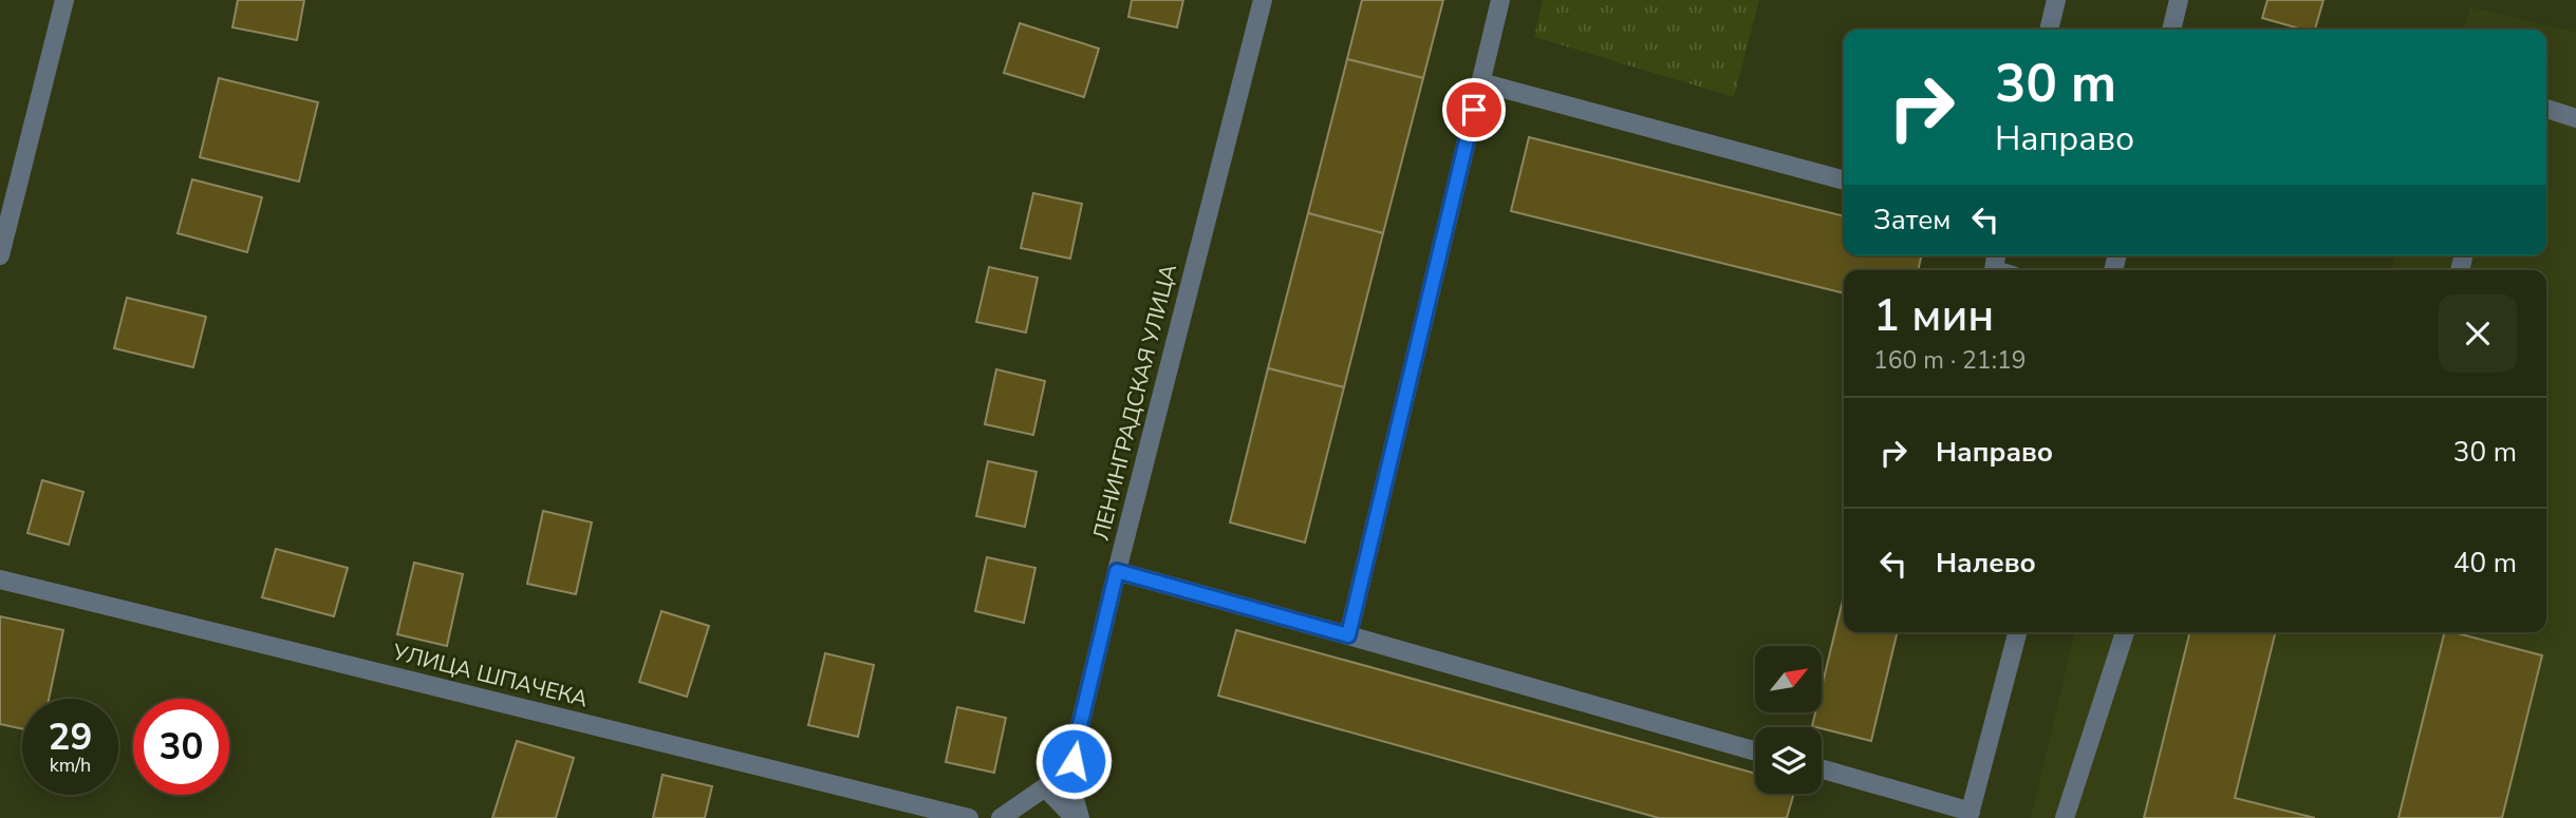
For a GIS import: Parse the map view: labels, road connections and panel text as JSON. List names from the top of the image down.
{
  "streets": {
    "street": ["ЛЕНИНГРАДСКАЯ УЛИЦА", "УЛИЦА ШПАЧЕКА"]
  },
  "north": "top right",
  "page": {
    "turn": ["30 m", "Направо"],
    "then": "Затем",
    "heading": ["1 мин", "160 m · 21:19"],
    "list": [
      {
        "name": "Направо",
        "value": "30 m"
      },
      {
        "name": "Налево",
        "value": "40 m"
      }
    ],
    "speed": "29 km/h",
    "limit": "30"
  }
}
